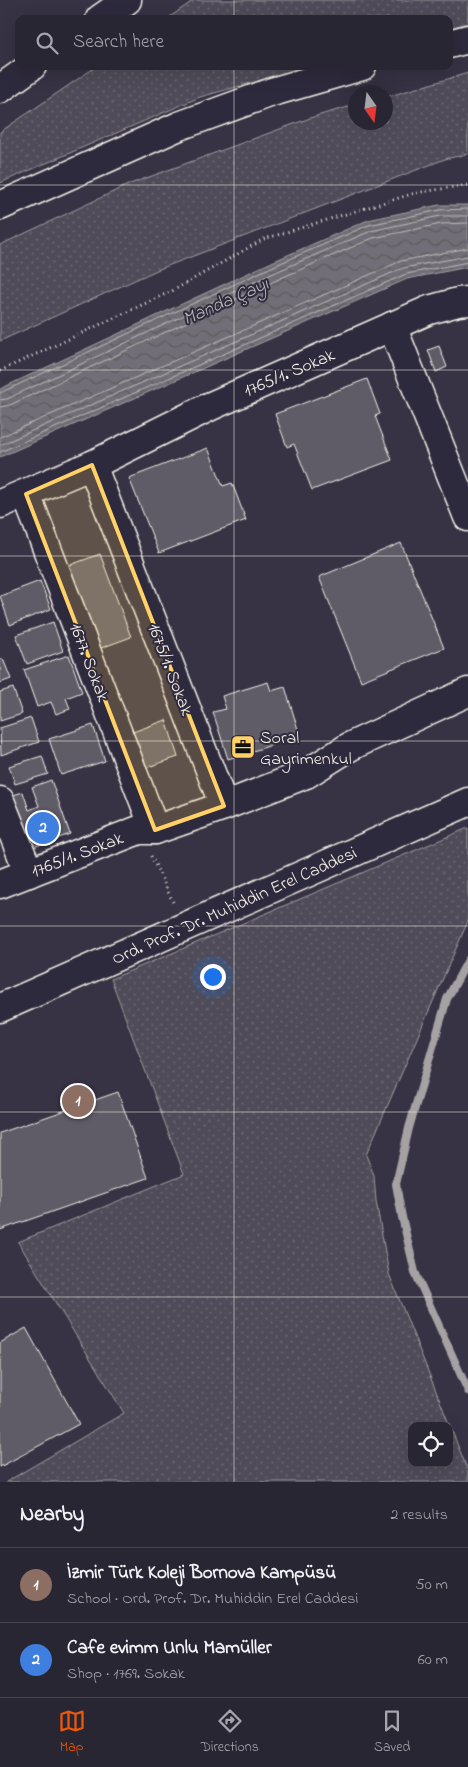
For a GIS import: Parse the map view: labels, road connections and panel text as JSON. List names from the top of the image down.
{
  "streets": {
    "main road": [
      "1765/1. Sokak",
      "1677. Sokak",
      "1675/1. Sokak",
      "Ord. Prof. Dr. Muhiddin Erel Caddesi"
    ]
  },
  "crossings": [
    ["1765/1. Sokak", "1677. Sokak"],
    ["1765/1. Sokak", "1675/1. Sokak"]
  ],
  "water": ["Manda Çayı"],
  "places": {
    "office": ["Soral Gayrimenkul"]
  },
  "north": "bottom",
  "page": {
    "search": "Search here",
    "pins": ["2", "1"],
    "heading": ["Nearby", "2 results"],
    "list": [
      {
        "mark": "1",
        "name": "İzmir Türk Koleji Bornova Kampüsü",
        "note": "School · Ord. Prof. Dr. Muhiddin Erel Caddesi",
        "value": "50 m"
      },
      {
        "mark": "2",
        "name": "Cafe evimm Unlu Mamüller",
        "note": "Shop · 1769. Sokak",
        "value": "60 m"
      }
    ],
    "nav": ["Map", "Directions", "Saved"]
  }
}
